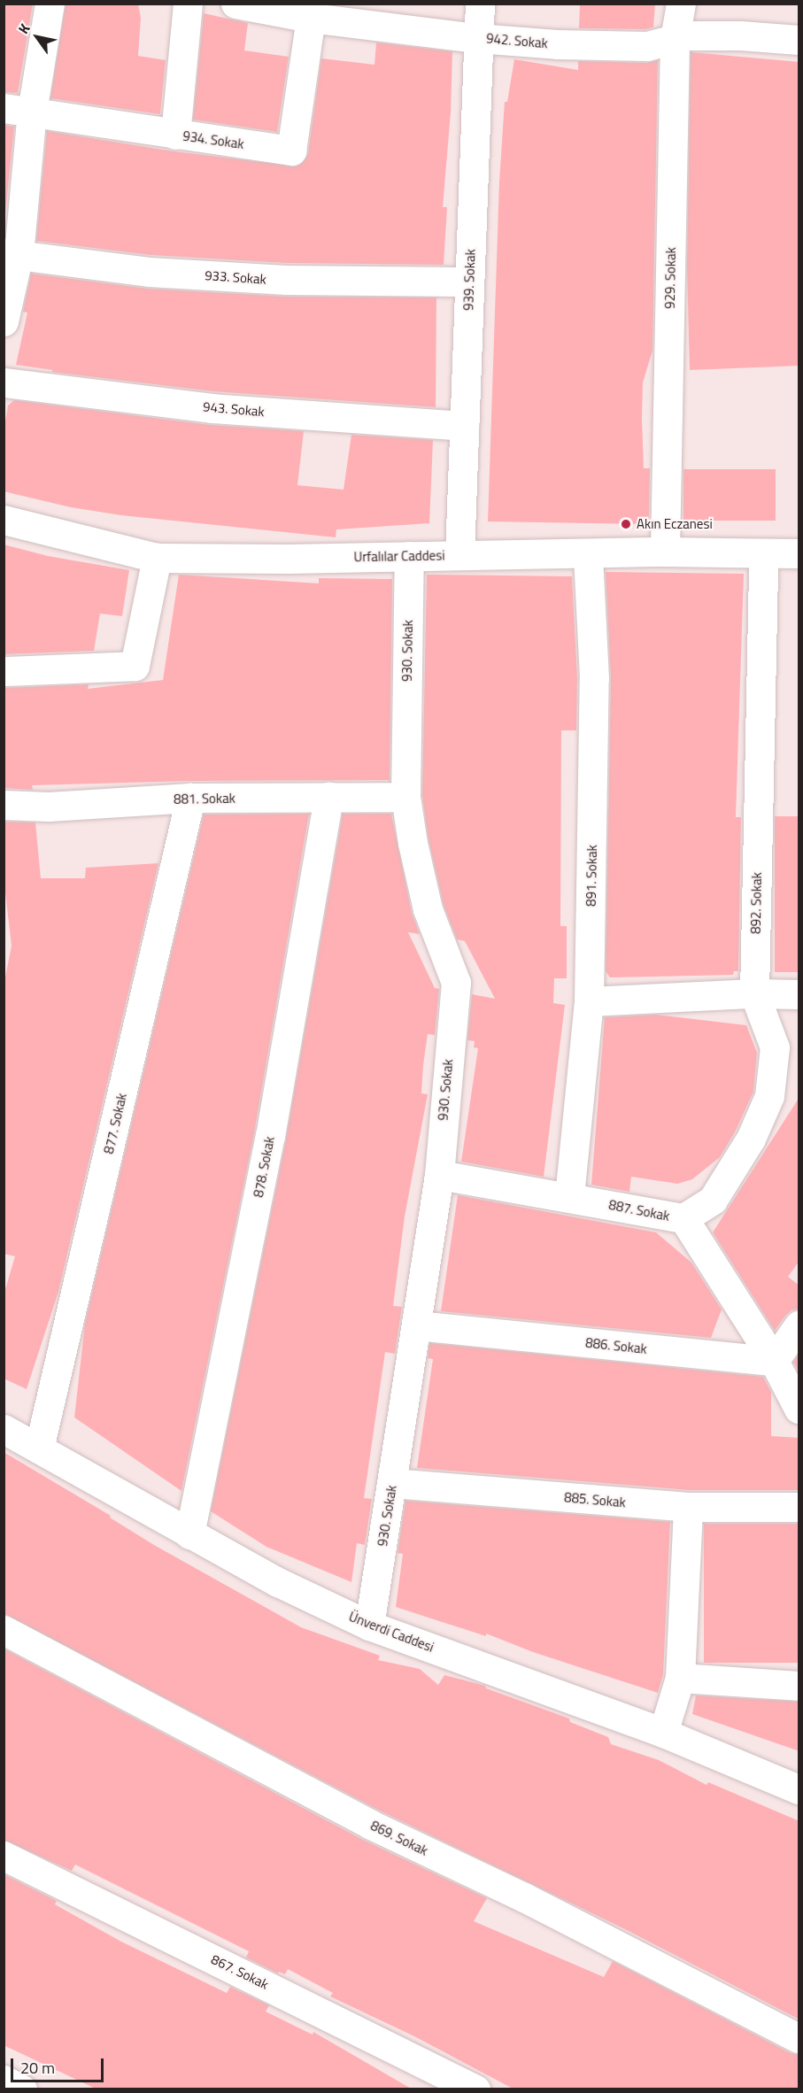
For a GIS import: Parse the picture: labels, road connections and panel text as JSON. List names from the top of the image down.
{
  "streets": {
    "street": [
      "942. Sokak",
      "934. Sokak",
      "933. Sokak",
      "929. Sokak",
      "939. Sokak",
      "943. Sokak",
      "Urfalılar Caddesi",
      "930. Sokak",
      "881. Sokak",
      "891. Sokak",
      "892. Sokak",
      "877. Sokak",
      "878. Sokak",
      "887. Sokak",
      "886. Sokak",
      "885. Sokak",
      "Ünverdi Caddesi",
      "869. Sokak",
      "867. Sokak"
    ]
  },
  "crossings": [
    ["942. Sokak", "934. Sokak"],
    ["942. Sokak", "929. Sokak"],
    ["942. Sokak", "939. Sokak"],
    ["933. Sokak", "939. Sokak"],
    ["929. Sokak", "Urfalılar Caddesi"],
    ["939. Sokak", "943. Sokak"],
    ["939. Sokak", "Urfalılar Caddesi"],
    ["Urfalılar Caddesi", "930. Sokak"],
    ["Urfalılar Caddesi", "891. Sokak"],
    ["Urfalılar Caddesi", "892. Sokak"],
    ["930. Sokak", "881. Sokak"],
    ["930. Sokak", "887. Sokak"],
    ["930. Sokak", "886. Sokak"],
    ["930. Sokak", "885. Sokak"],
    ["930. Sokak", "Ünverdi Caddesi"],
    ["881. Sokak", "877. Sokak"],
    ["881. Sokak", "878. Sokak"],
    ["891. Sokak", "887. Sokak"],
    ["892. Sokak", "887. Sokak"],
    ["877. Sokak", "Ünverdi Caddesi"],
    ["878. Sokak", "Ünverdi Caddesi"],
    ["887. Sokak", "886. Sokak"]
  ],
  "places": ["Akın Eczanesi"],
  "scale_bar": "20 m",
  "north": "top left"
}
